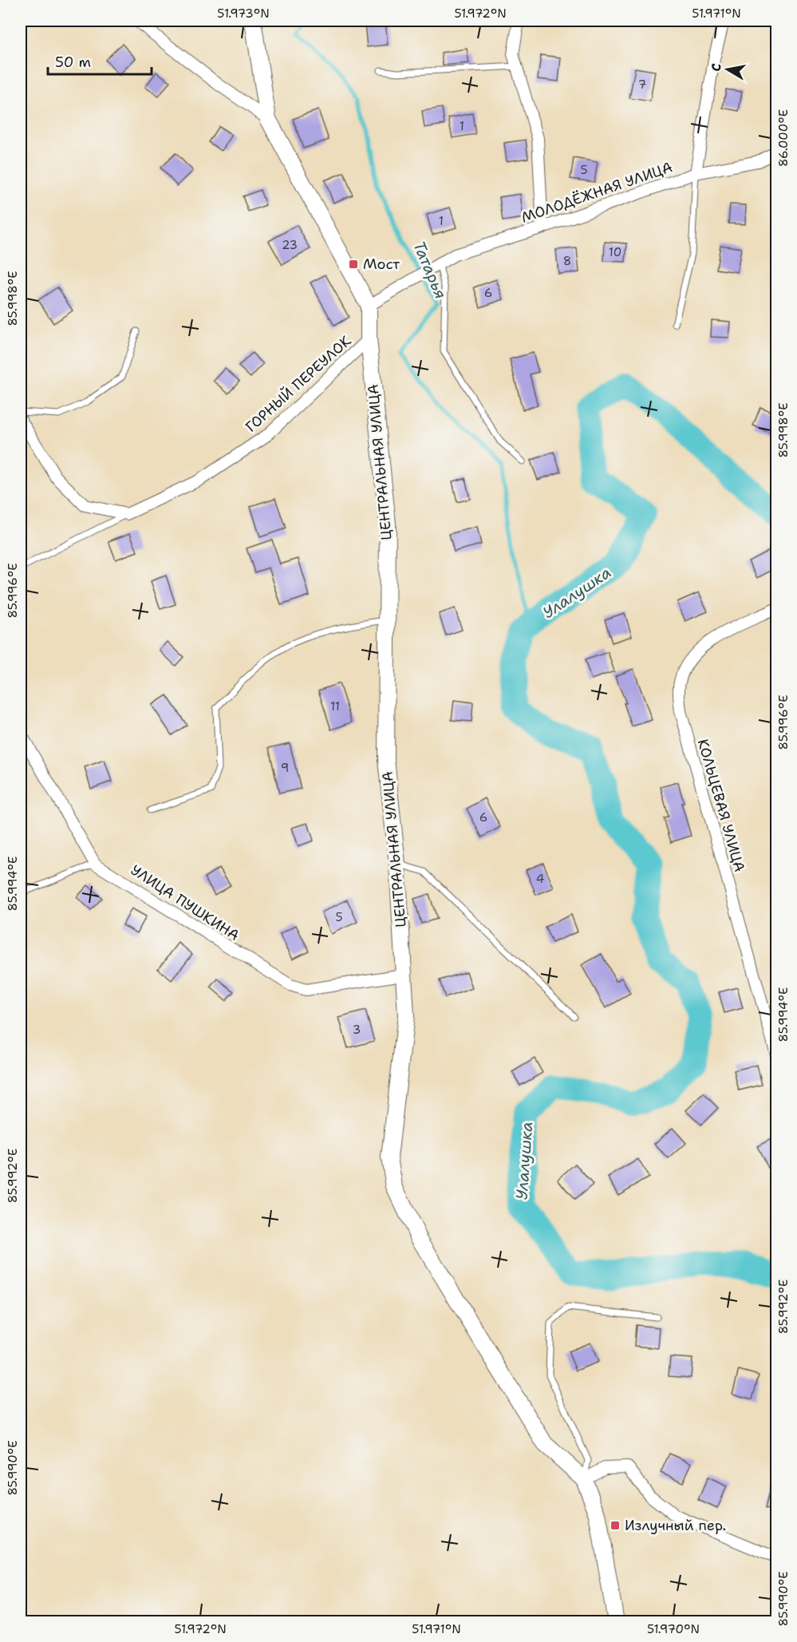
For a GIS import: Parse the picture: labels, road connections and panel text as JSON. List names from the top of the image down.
{
  "streets": {
    "street": [
      "МОЛОДЁЖНАЯ УЛИЦА",
      "ГОРНЫЙ ПЕРЕУЛОК",
      "ЦЕНТРАЛЬНАЯ УЛИЦА",
      "КОЛЬЦЕВАЯ УЛИЦА",
      "УЛИЦА ПУШКИНА"
    ]
  },
  "crossings": [
    ["МОЛОДЁЖНАЯ УЛИЦА", "ЦЕНТРАЛЬНАЯ УЛИЦА"],
    ["ГОРНЫЙ ПЕРЕУЛОК", "ЦЕНТРАЛЬНАЯ УЛИЦА"],
    ["ЦЕНТРАЛЬНАЯ УЛИЦА", "УЛИЦА ПУШКИНА"]
  ],
  "water": ["Татарья", "Улалушка"],
  "places": {
    "transit": ["Мост", "Излучный пер."]
  },
  "house_numbers": [
    "7",
    "1",
    "5",
    "1",
    "23",
    "10",
    "8",
    "6",
    "11",
    "9",
    "6",
    "4",
    "5",
    "3"
  ],
  "scale_bar": "50 m",
  "north": "left",
  "coordinates": [
    "51.973°N",
    "51.972°N",
    "51.971°N",
    "86.000°E",
    "85.998°E",
    "85.996°E",
    "85.994°E",
    "85.992°E",
    "85.990°E",
    "51.970°N"
  ]
}
